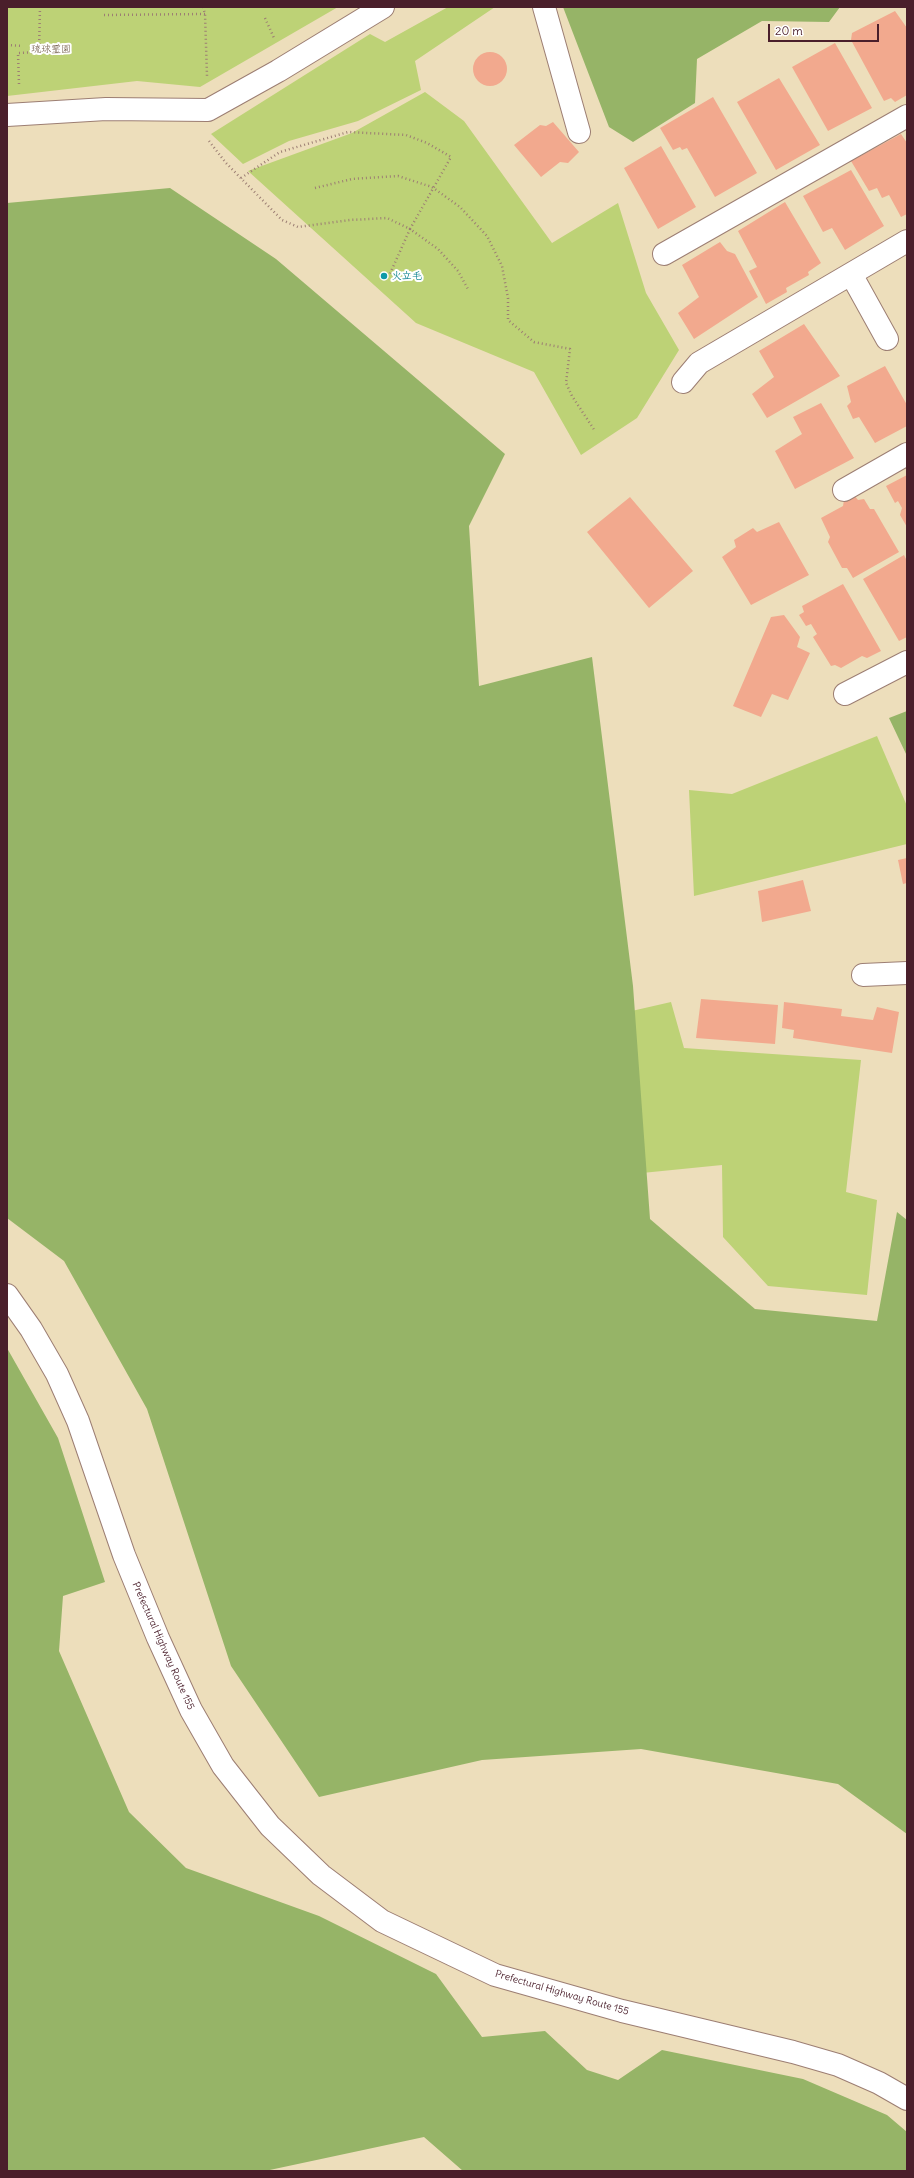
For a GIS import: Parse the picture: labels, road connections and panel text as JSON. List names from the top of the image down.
{
  "streets": {
    "street": ["Prefectural Highway Route 155"]
  },
  "parks": ["琉球霊園"],
  "places": ["火立毛"],
  "scale_bar": "20 m"
}
